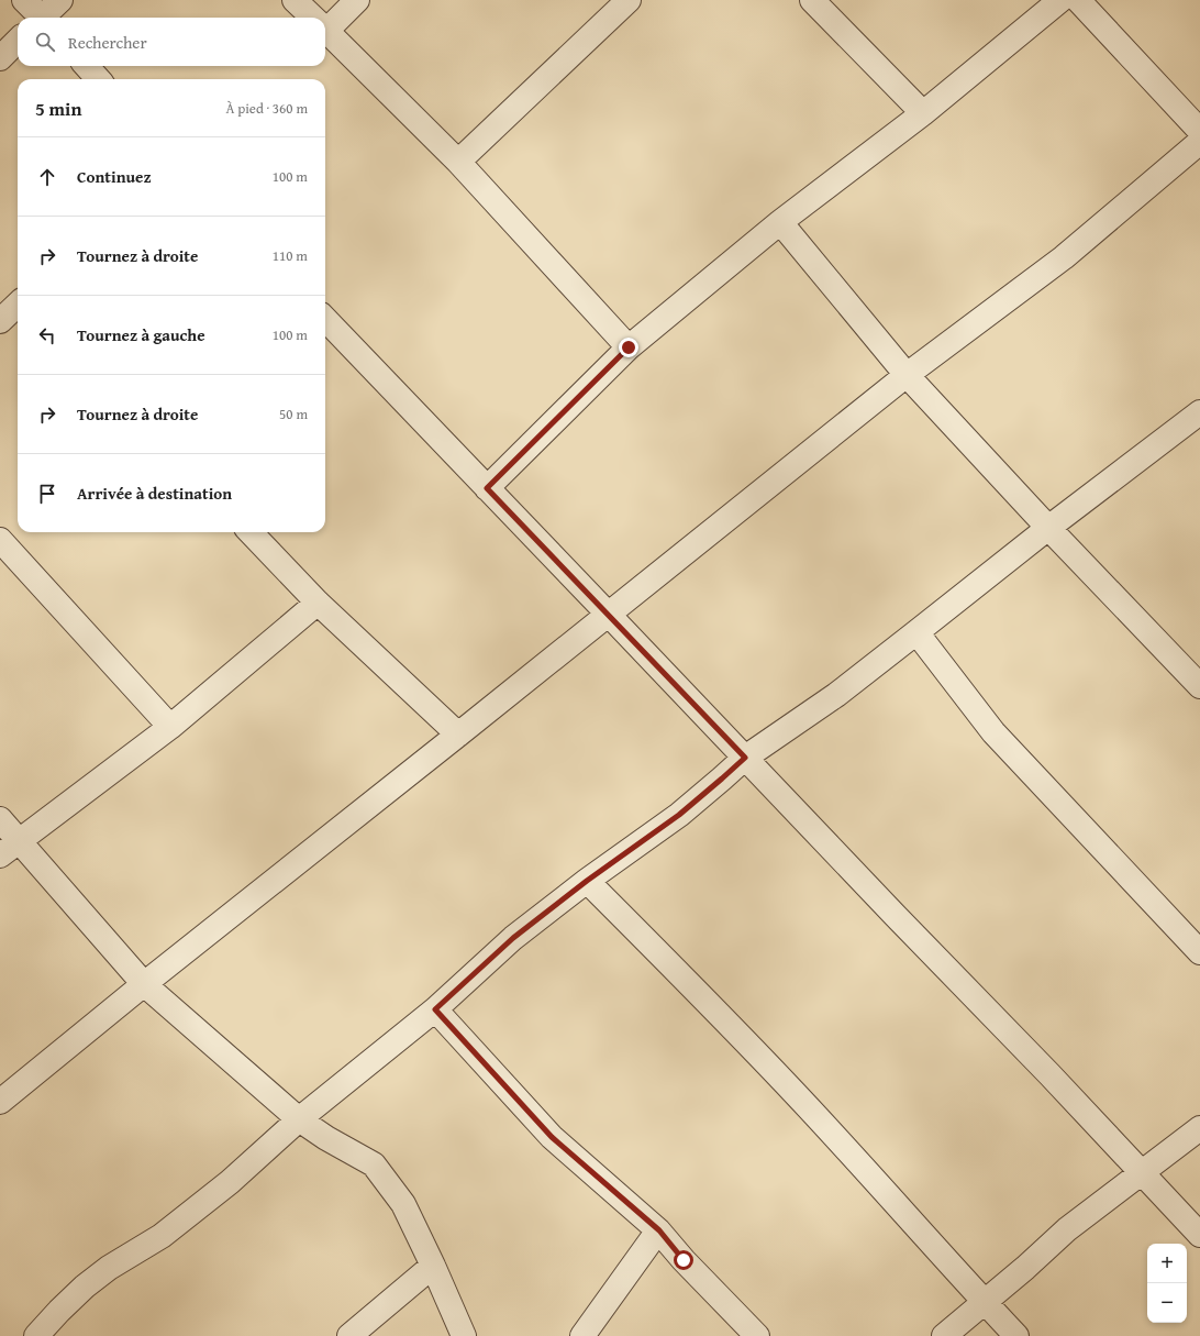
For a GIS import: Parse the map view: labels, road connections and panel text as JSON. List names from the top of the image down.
{
  "page": {
    "search": "Rechercher",
    "heading": ["5 min", "À pied · 360 m"],
    "list": [
      ["Continuez", "100 m"],
      ["Tournez à droite", "110 m"],
      ["Tournez à gauche", "100 m"],
      ["Tournez à droite", "50 m"],
      "Arrivée à destination"
    ],
    "map_buttons": ["+", "−"]
  }
}
